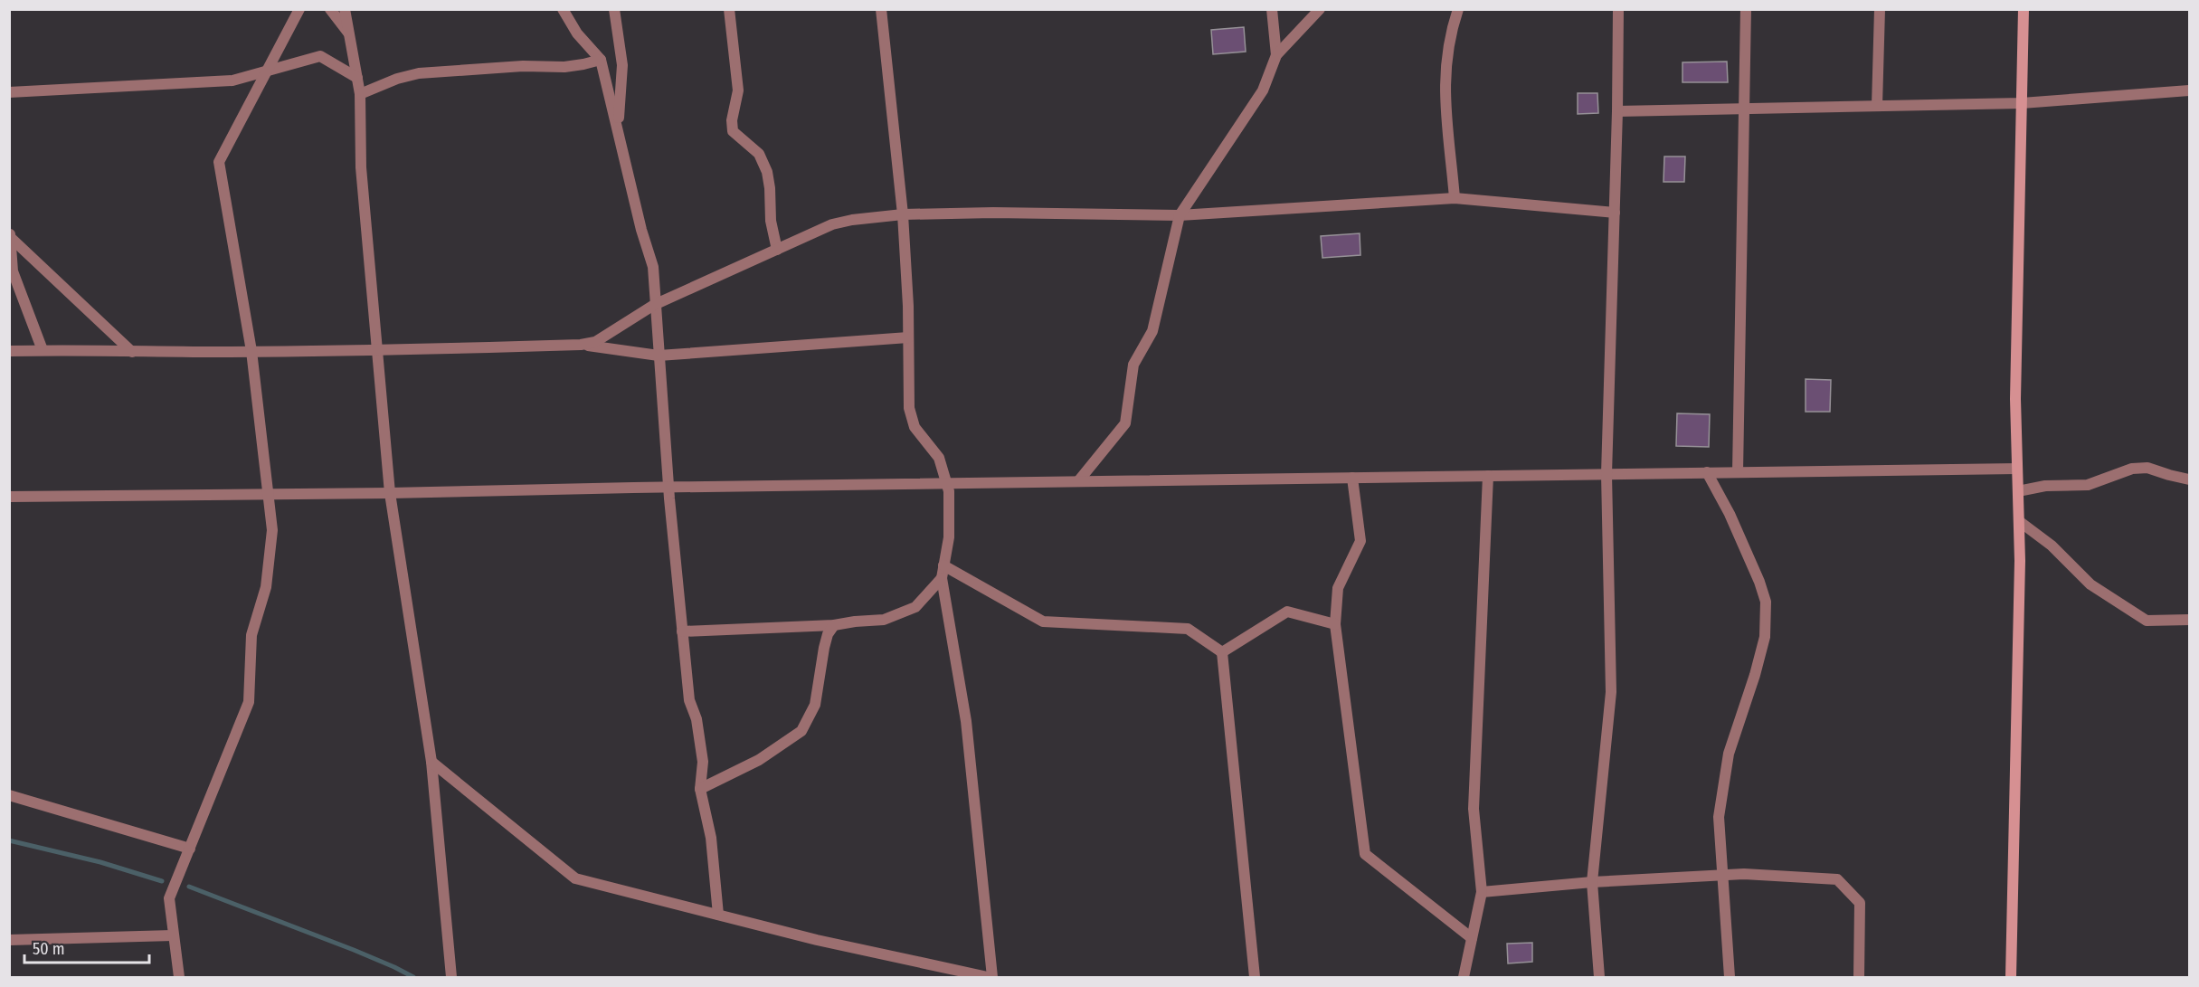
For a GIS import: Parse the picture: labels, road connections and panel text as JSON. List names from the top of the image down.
{
  "scale_bar": "50 m"
}
